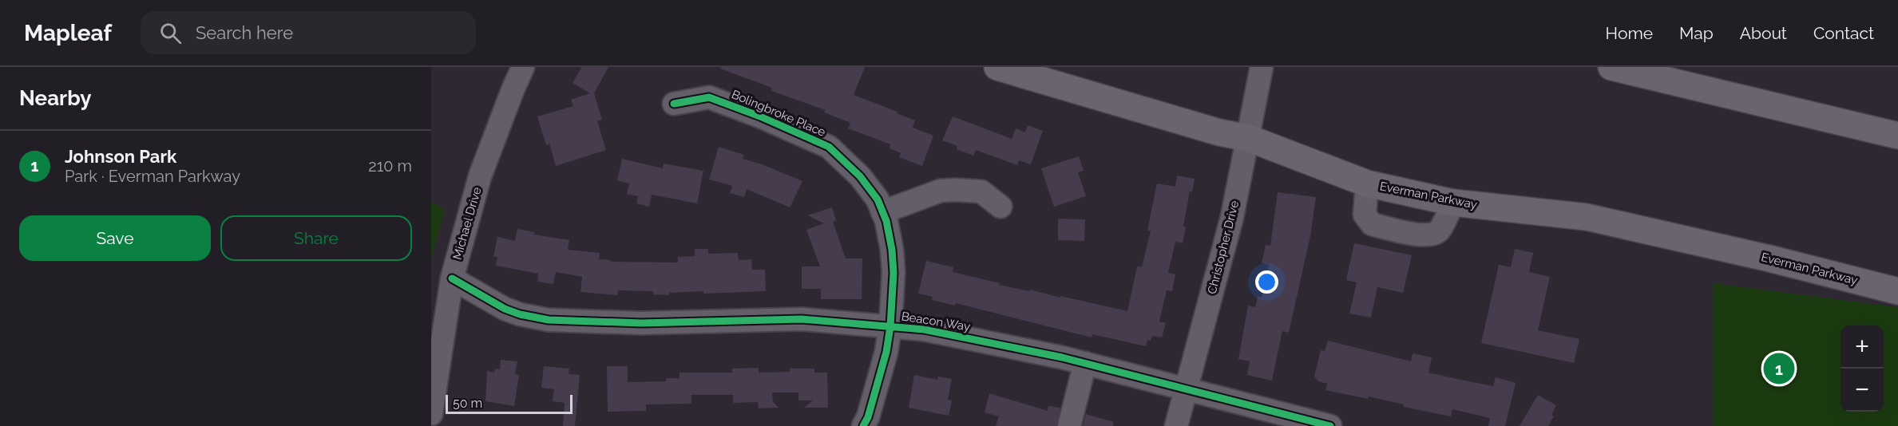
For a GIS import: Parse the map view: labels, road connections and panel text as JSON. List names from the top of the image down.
{
  "streets": {
    "main road": ["Everman Parkway"],
    "street": [
      "Bolingbroke Place",
      "Michael Drive",
      "Christopher Drive",
      "Beacon Way"
    ]
  },
  "crossings": [
    ["Bolingbroke Place", "Beacon Way"],
    ["Everman Parkway", "Christopher Drive"],
    ["Michael Drive", "Beacon Way"],
    ["Christopher Drive", "Beacon Way"]
  ],
  "scale_bar": "50 m",
  "page": {
    "header": "Mapleaf",
    "search": "Search here",
    "nav": [
      "Home",
      "Map",
      "About",
      "Contact"
    ],
    "heading": "Nearby",
    "list": [
      {
        "mark": "1",
        "name": "Johnson Park",
        "note": "Park · Everman Parkway",
        "value": "210 m"
      }
    ],
    "buttons": ["Save", "Share"],
    "map_buttons": ["+", "−"],
    "pins": "1",
    "scale": "50 m"
  }
}
